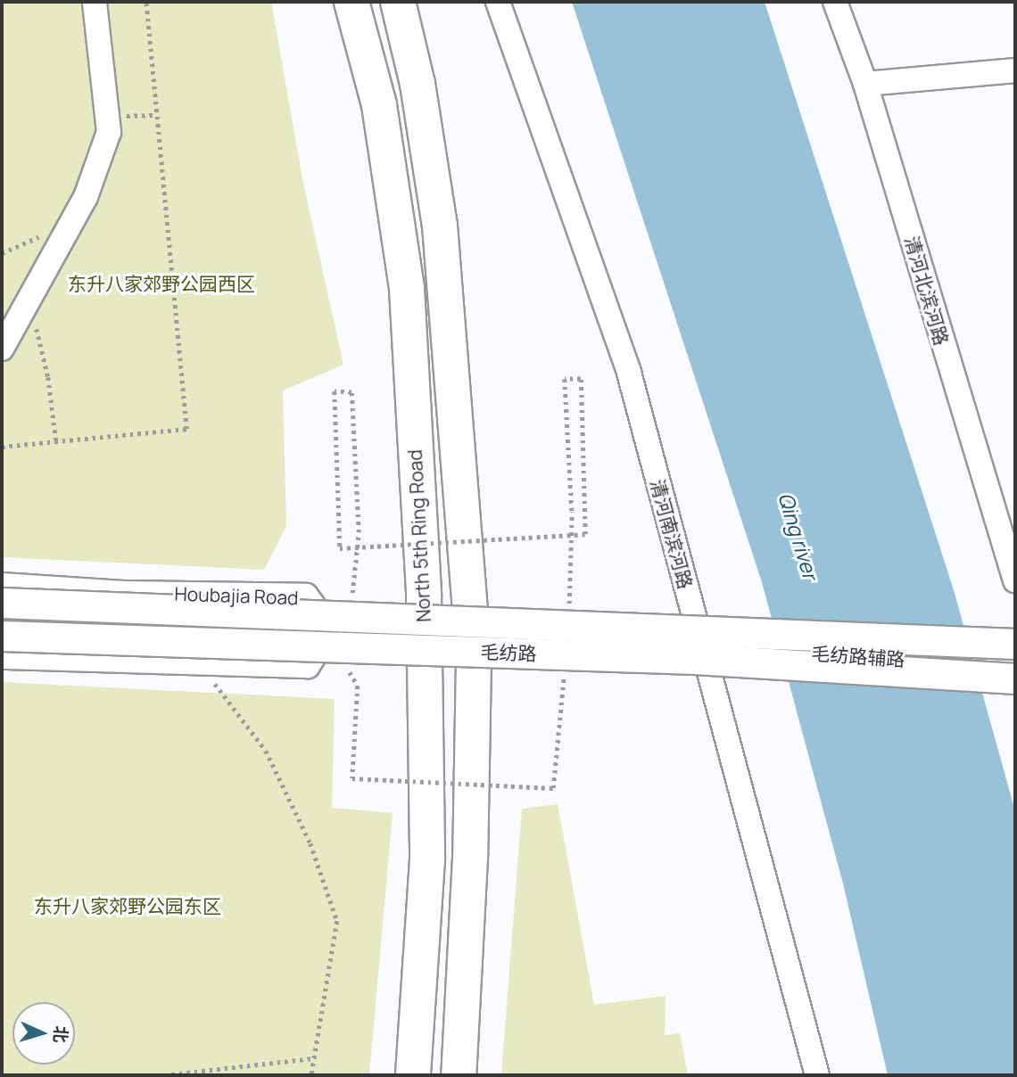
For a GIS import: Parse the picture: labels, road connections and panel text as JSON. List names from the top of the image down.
{
  "streets": {
    "highway": ["North 5th Ring Road"],
    "main road": ["毛纺路"],
    "street": [
      "清河北滨河路",
      "清河南滨河路",
      "Houbajia Road",
      "毛纺路辅路"
    ]
  },
  "crossings": [
    ["清河南滨河路", "毛纺路辅路"]
  ],
  "water": ["Qing river"],
  "parks": ["东升八家郊野公园西区", "东升八家郊野公园东区"],
  "north": "right"
}
